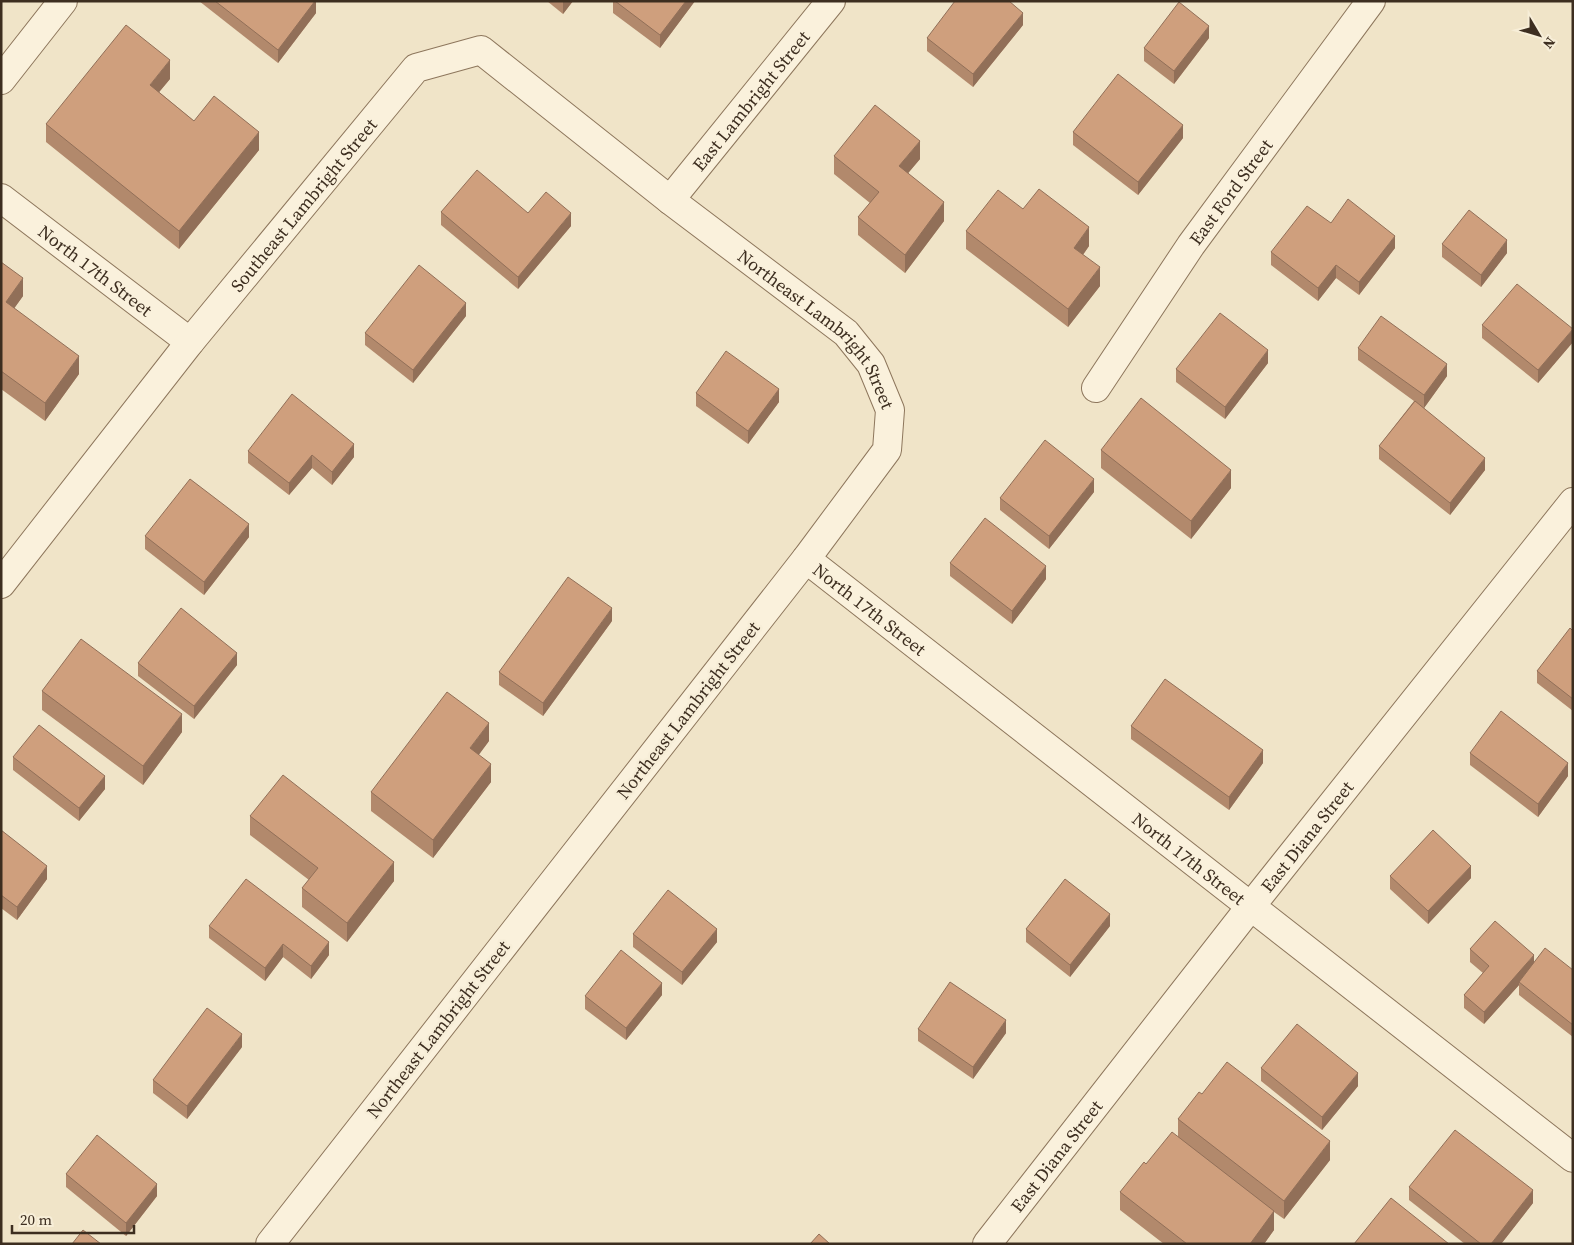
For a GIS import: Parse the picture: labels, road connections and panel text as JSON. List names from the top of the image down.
{
  "streets": {
    "street": [
      "East Lambright Street",
      "East Ford Street",
      "Southeast Lambright Street",
      "North 17th Street",
      "Northeast Lambright Street",
      "East Diana Street"
    ]
  },
  "crossings": [
    ["East Lambright Street", "Southeast Lambright Street"],
    ["East Lambright Street", "Northeast Lambright Street"],
    ["Southeast Lambright Street", "North 17th Street"],
    ["Southeast Lambright Street", "Northeast Lambright Street"],
    ["North 17th Street", "Northeast Lambright Street"],
    ["North 17th Street", "East Diana Street"]
  ],
  "scale_bar": "20 m",
  "north": "bottom right"
}
